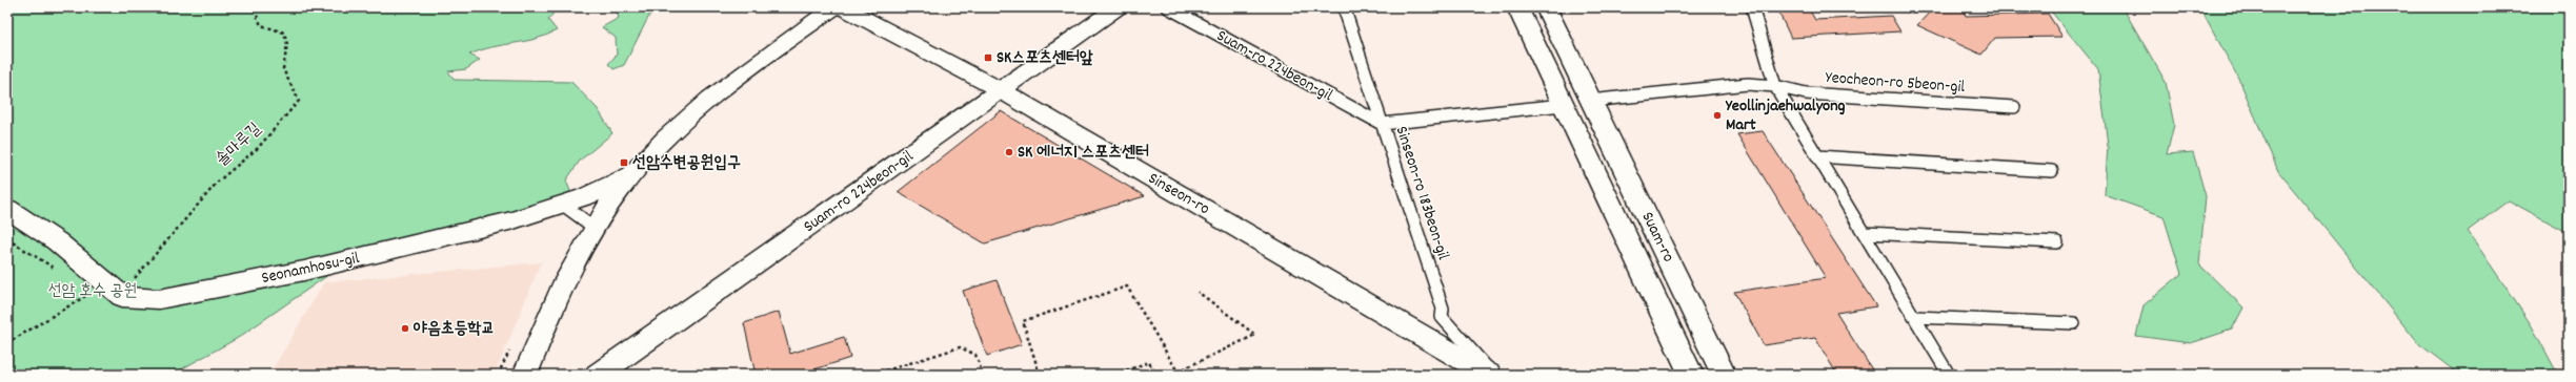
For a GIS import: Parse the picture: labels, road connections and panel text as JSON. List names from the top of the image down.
{
  "streets": {
    "street": [
      "Suam-ro 224beon-gil",
      "Sinseon-ro",
      "Suam-ro",
      "Seonamhosu-gil"
    ],
    "lane": ["Yeocheon-ro 5beon-gil", "Sinseon-ro 183beon-gil"],
    "path": ["솔마루길"]
  },
  "crossings": [
    ["Suam-ro 224beon-gil", "Sinseon-ro 183beon-gil"],
    ["Suam-ro 224beon-gil", "Sinseon-ro"],
    ["솔마루길", "Seonamhosu-gil"]
  ],
  "parks": ["선암 호수 공원"],
  "places": {
    "transit": ["SK스포츠센터앞", "선암수변공원입구"],
    "other": ["Yeollinjaehwalyong Mart", "SK 에너지 스포츠센터", "야음초등학교"]
  }
}
